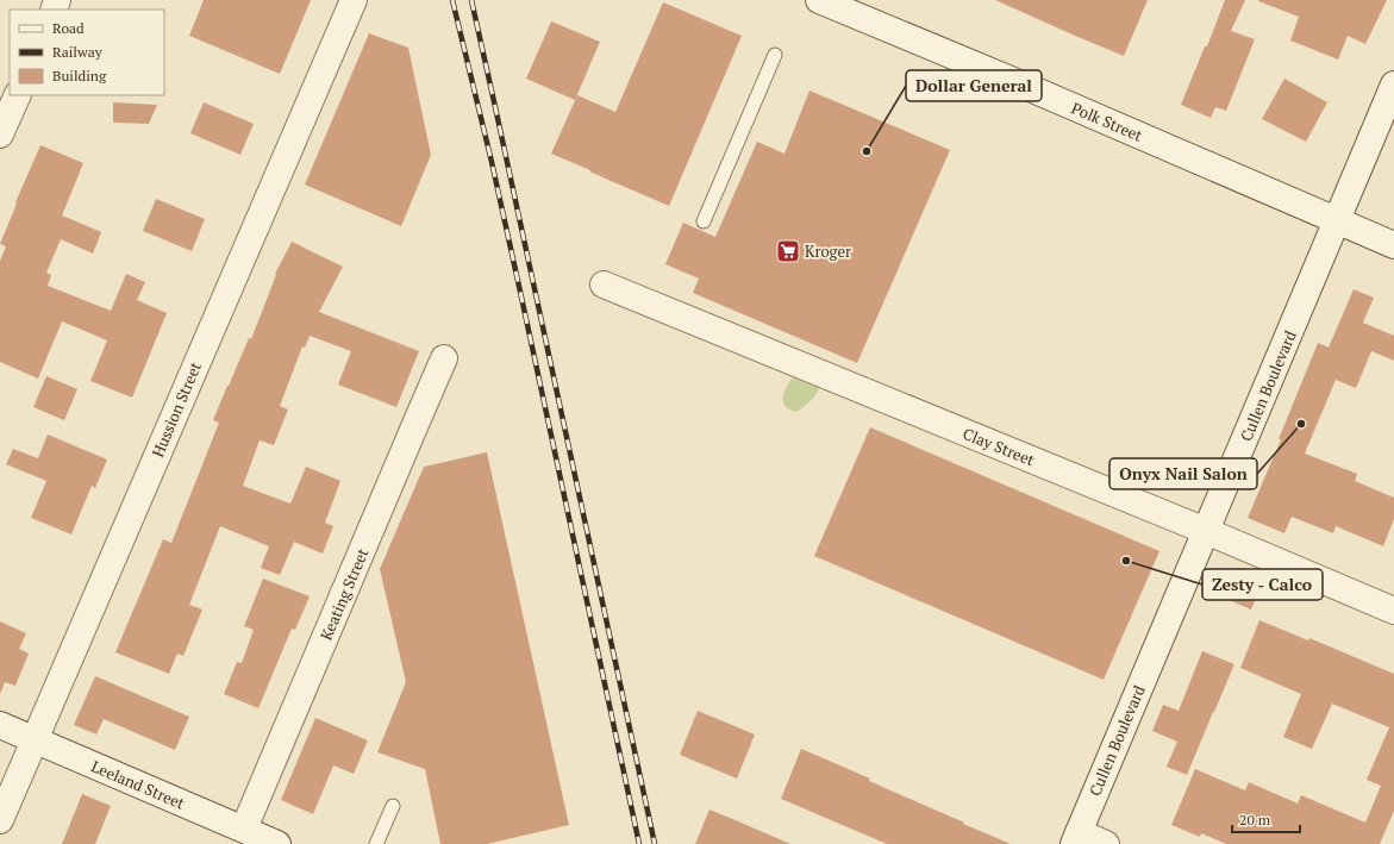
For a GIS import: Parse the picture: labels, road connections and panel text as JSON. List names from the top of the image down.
{
  "streets": {
    "street": [
      "Polk Street",
      "Cullen Boulevard",
      "Hussion Street",
      "Clay Street",
      "Keating Street",
      "Leeland Street"
    ]
  },
  "crossings": [
    ["Polk Street", "Cullen Boulevard"],
    ["Cullen Boulevard", "Clay Street"],
    ["Hussion Street", "Leeland Street"],
    ["Keating Street", "Leeland Street"]
  ],
  "places": {
    "other": ["Dollar General", "Onyx Nail Salon", "Zesty - Calco"],
    "supermarket": ["Kroger"]
  },
  "legend": ["Road", "Railway", "Building"],
  "scale_bar": "20 m"
}
